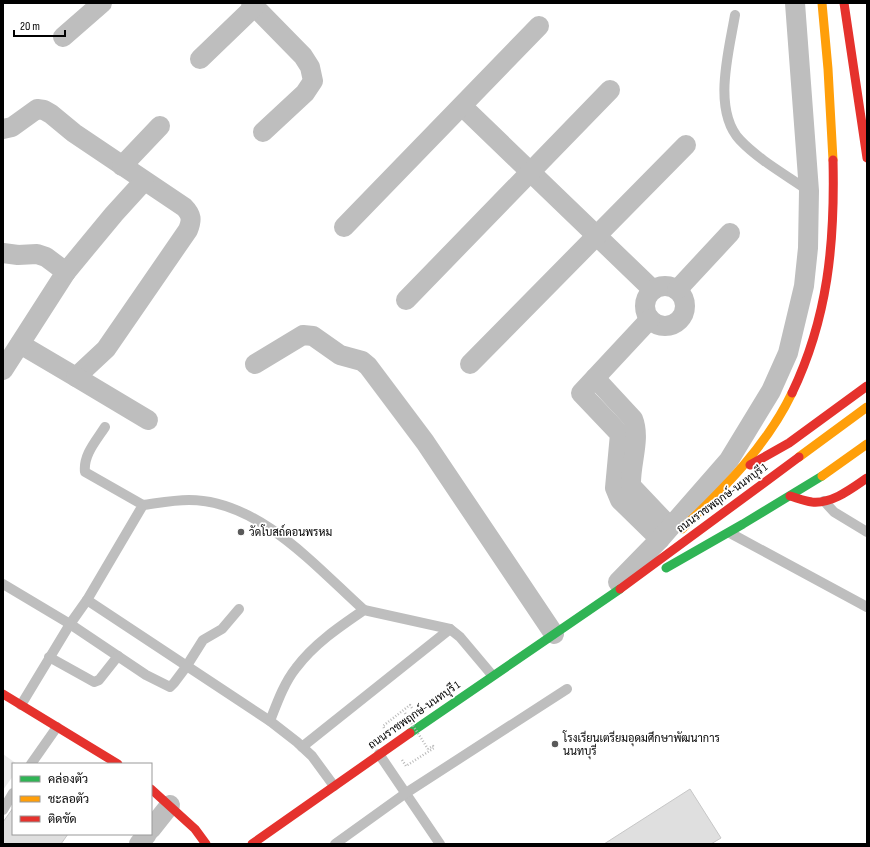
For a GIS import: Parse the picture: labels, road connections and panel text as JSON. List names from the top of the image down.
{
  "streets": {
    "main road": ["ถนนราชพฤกษ์-นนทบุรี 1"]
  },
  "places": ["วัดโบสถ์ดอนพรหม", "โรงเรียนเตรียมอุดมศึกษาพัฒนาการ นนทบุรี"],
  "legend": ["คล่องตัว", "ชะลอตัว", "ติดขัด"],
  "scale_bar": "20 m"
}
